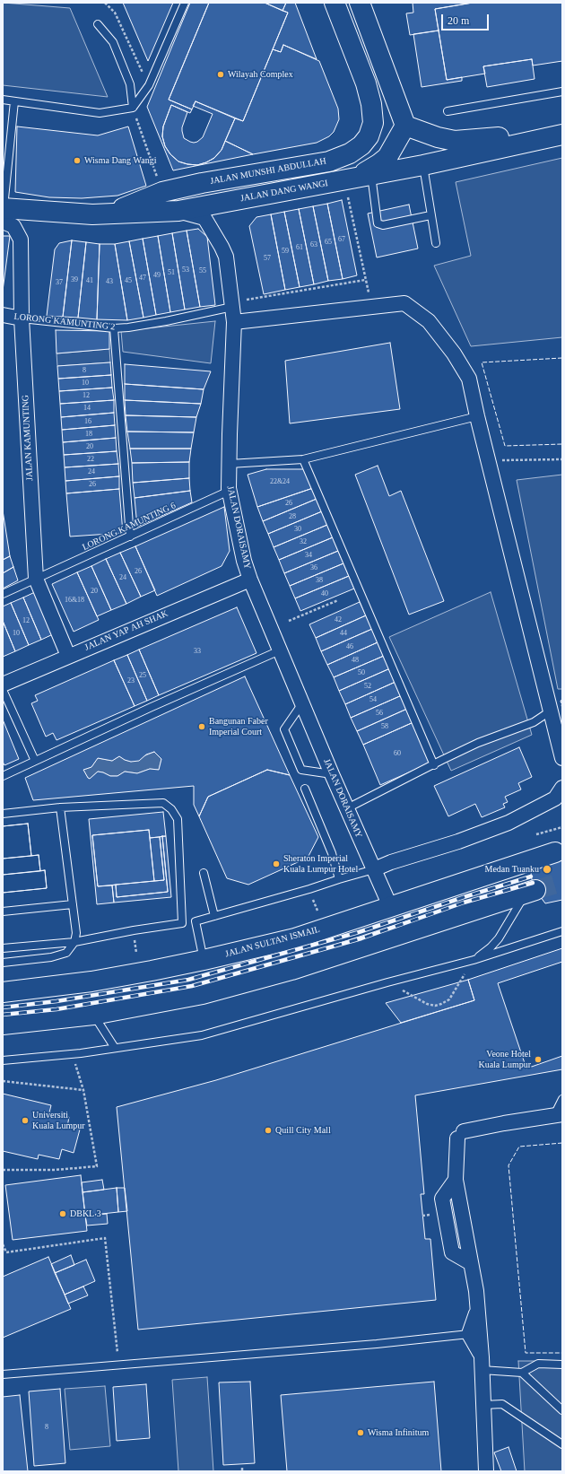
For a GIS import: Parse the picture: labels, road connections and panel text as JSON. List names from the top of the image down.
{
  "streets": {
    "street": [
      "JALAN MUNSHI ABDULLAH",
      "JALAN DANG WANGI",
      "LORONG KAMUNTING 2",
      "JALAN KAMUNTING",
      "JALAN DORAISAMY",
      "JALAN YAP AH SHAK",
      "JALAN SULTAN ISMAIL"
    ],
    "lane": ["LORONG KAMUNTING 6"]
  },
  "crossings": [
    ["JALAN MUNSHI ABDULLAH", "JALAN DANG WANGI"],
    ["JALAN DANG WANGI", "JALAN KAMUNTING"],
    ["JALAN DANG WANGI", "JALAN DORAISAMY"],
    ["LORONG KAMUNTING 2", "JALAN KAMUNTING"],
    ["LORONG KAMUNTING 2", "JALAN DORAISAMY"],
    ["JALAN KAMUNTING", "LORONG KAMUNTING 6"],
    ["JALAN KAMUNTING", "JALAN YAP AH SHAK"],
    ["LORONG KAMUNTING 6", "JALAN DORAISAMY"],
    ["JALAN DORAISAMY", "JALAN YAP AH SHAK"],
    ["JALAN DORAISAMY", "JALAN SULTAN ISMAIL"]
  ],
  "places": [
    "Wilayah Complex",
    "Wisma Dang Wangi",
    "Bangunan Faber Imperial Court",
    "Sheraton Imperial Kuala Lumpur Hotel",
    "Medan Tuanku",
    "Veone Hotel Kuala Lumpur",
    "Universiti Kuala Lumpur",
    "Quill City Mall",
    "DBKL 3",
    "Wisma Infinitum"
  ],
  "house_numbers": [
    "67",
    "65",
    "63",
    "61",
    "59",
    "57",
    "53",
    "55",
    "51",
    "49",
    "47",
    "39",
    "41",
    "45",
    "43",
    "37",
    "8",
    "10",
    "12",
    "14",
    "16",
    "18",
    "20",
    "22",
    "24",
    "22&24",
    "26",
    "26",
    "28",
    "30",
    "32",
    "34",
    "36",
    "26",
    "24",
    "38",
    "20",
    "40",
    "16&18",
    "42",
    "12",
    "10",
    "44",
    "46",
    "33",
    "48",
    "50",
    "25",
    "23",
    "52",
    "54",
    "56",
    "58",
    "60",
    "8"
  ],
  "scale_bar": "20 m"
}
